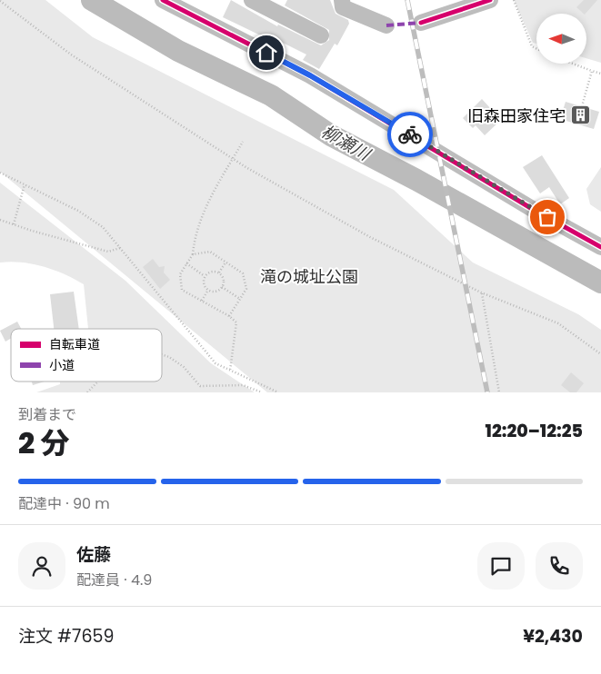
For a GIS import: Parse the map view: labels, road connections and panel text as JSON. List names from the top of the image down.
{
  "water": ["柳瀬川"],
  "parks": ["滝の城址公園"],
  "places": {
    "building": ["旧森田家住宅"]
  },
  "legend": ["自転車道", "小道"],
  "north": "left",
  "page": {
    "heading": ["2 分", "到着まで", "12:20–12:25"],
    "panel": [
      "佐藤",
      "配達員 · 4.9",
      "注文 #7659",
      "¥2,430"
    ],
    "bar": "配達中 · 90 m"
  }
}
